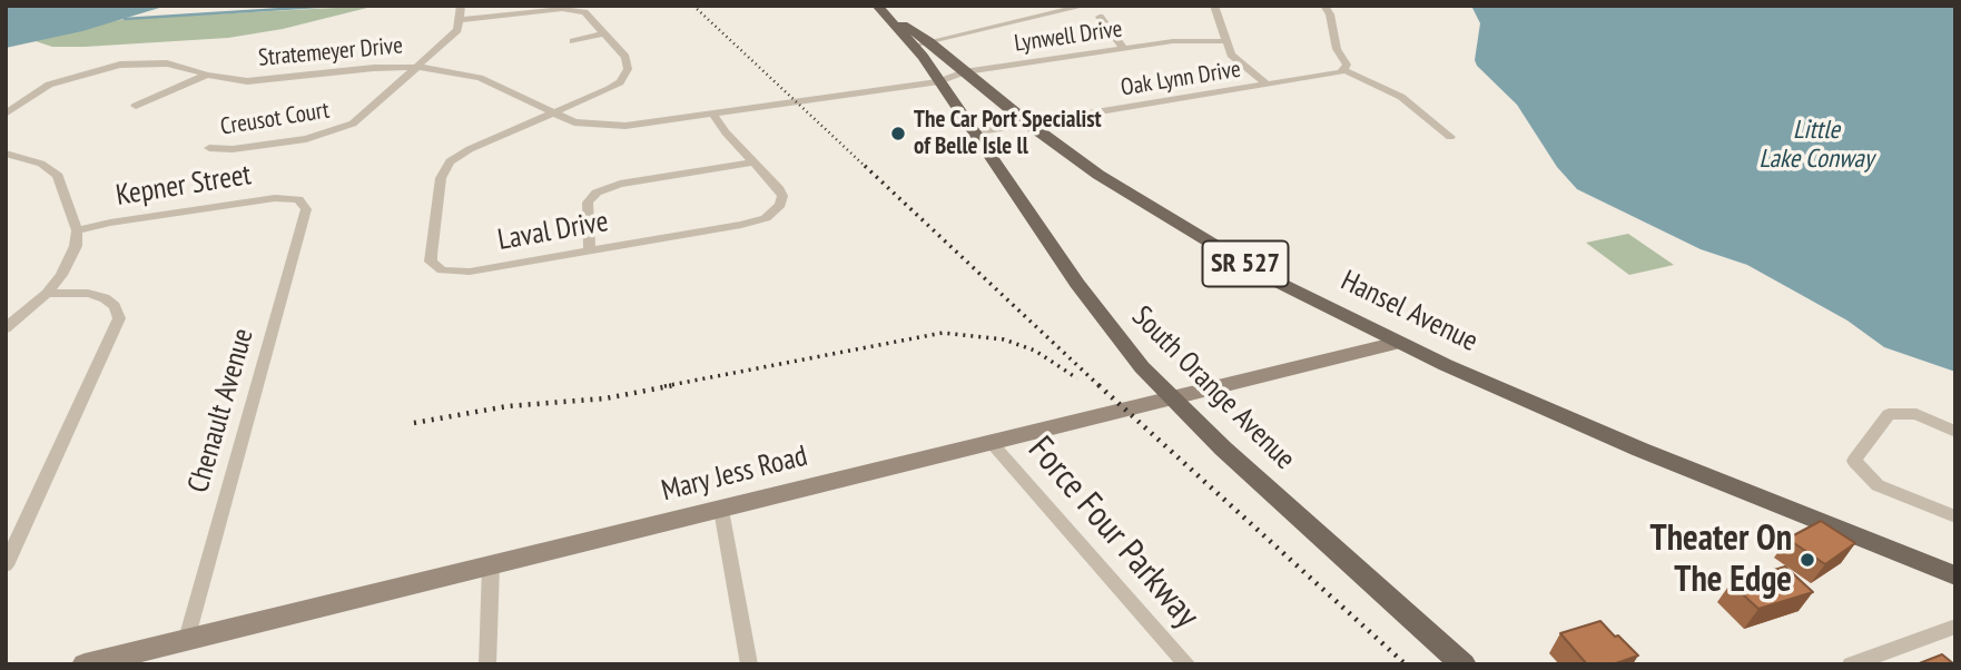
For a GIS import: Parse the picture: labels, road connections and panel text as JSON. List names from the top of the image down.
{
  "streets": {
    "main road": ["SR 527", "Hansel Avenue", "South Orange Avenue"],
    "street": [
      "Lynwell Drive",
      "Stratemeyer Drive",
      "Oak Lynn Drive",
      "Creusot Court",
      "Kepner Street",
      "Laval Drive",
      "Chenault Avenue",
      "Mary Jess Road",
      "Force Four Parkway"
    ]
  },
  "crossings": [
    ["Lynwell Drive", "Stratemeyer Drive"],
    ["Lynwell Drive", "Hansel Avenue"],
    ["Stratemeyer Drive", "Creusot Court"],
    ["Stratemeyer Drive", "Laval Drive"],
    ["Stratemeyer Drive", "Hansel Avenue"],
    ["Stratemeyer Drive", "South Orange Avenue"],
    ["Oak Lynn Drive", "Hansel Avenue"],
    ["Oak Lynn Drive", "South Orange Avenue"],
    ["Kepner Street", "Chenault Avenue"],
    ["Hansel Avenue", "South Orange Avenue"],
    ["Hansel Avenue", "Mary Jess Road"],
    ["South Orange Avenue", "Mary Jess Road"],
    ["Chenault Avenue", "Mary Jess Road"],
    ["Mary Jess Road", "Force Four Parkway"]
  ],
  "water": ["Little Lake Conway"],
  "places": ["The Car Port Specialist of Belle Isle ll", "Theater On The Edge"]
}
